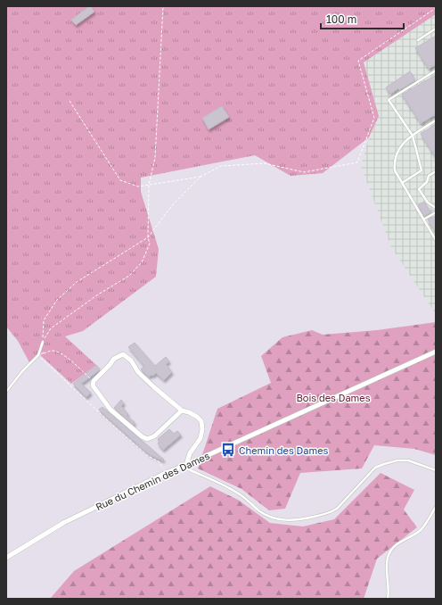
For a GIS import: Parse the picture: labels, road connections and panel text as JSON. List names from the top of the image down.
{
  "streets": {
    "street": ["Rue du Chemin des Dames"]
  },
  "parks": ["Bois des Dames"],
  "places": {
    "bus stop": ["Chemin des Dames"]
  },
  "scale_bar": "100 m"
}
